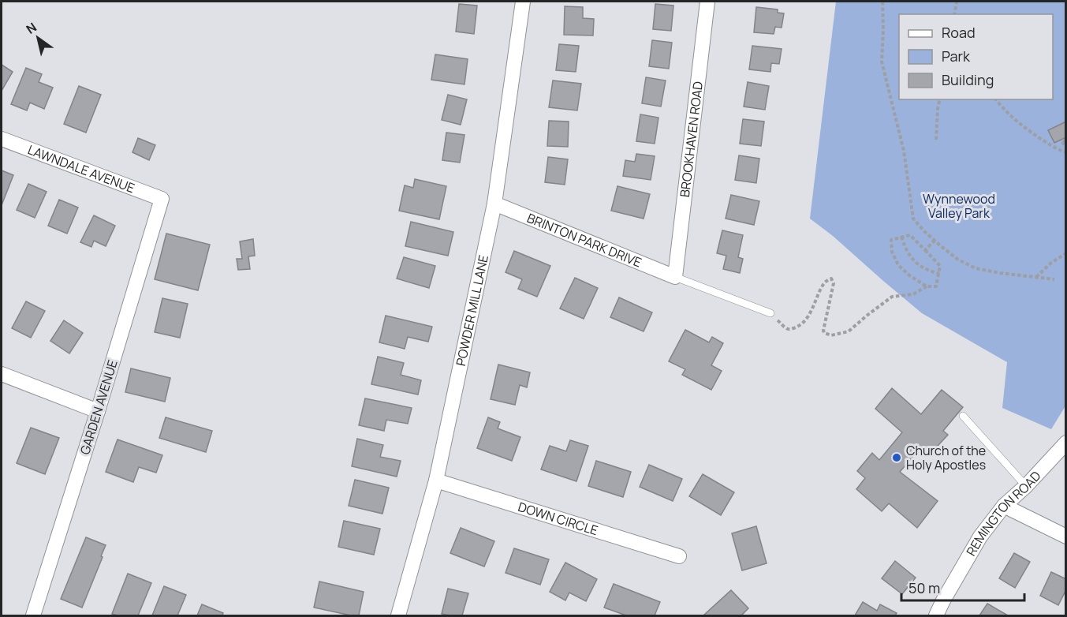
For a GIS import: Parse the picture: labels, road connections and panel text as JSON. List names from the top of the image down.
{
  "streets": {
    "street": [
      "BROOKHAVEN ROAD",
      "LAWNDALE AVENUE",
      "BRINTON PARK DRIVE",
      "POWDER MILL LANE",
      "GARDEN AVENUE",
      "REMINGTON ROAD",
      "DOWN CIRCLE"
    ]
  },
  "crossings": [
    ["BROOKHAVEN ROAD", "BRINTON PARK DRIVE"],
    ["LAWNDALE AVENUE", "GARDEN AVENUE"],
    ["BRINTON PARK DRIVE", "POWDER MILL LANE"],
    ["POWDER MILL LANE", "DOWN CIRCLE"]
  ],
  "parks": ["Wynnewood Valley Park"],
  "places": ["Church of the Holy Apostles"],
  "legend": ["Road", "Park", "Building"],
  "scale_bar": "50 m",
  "north": "top left"
}
